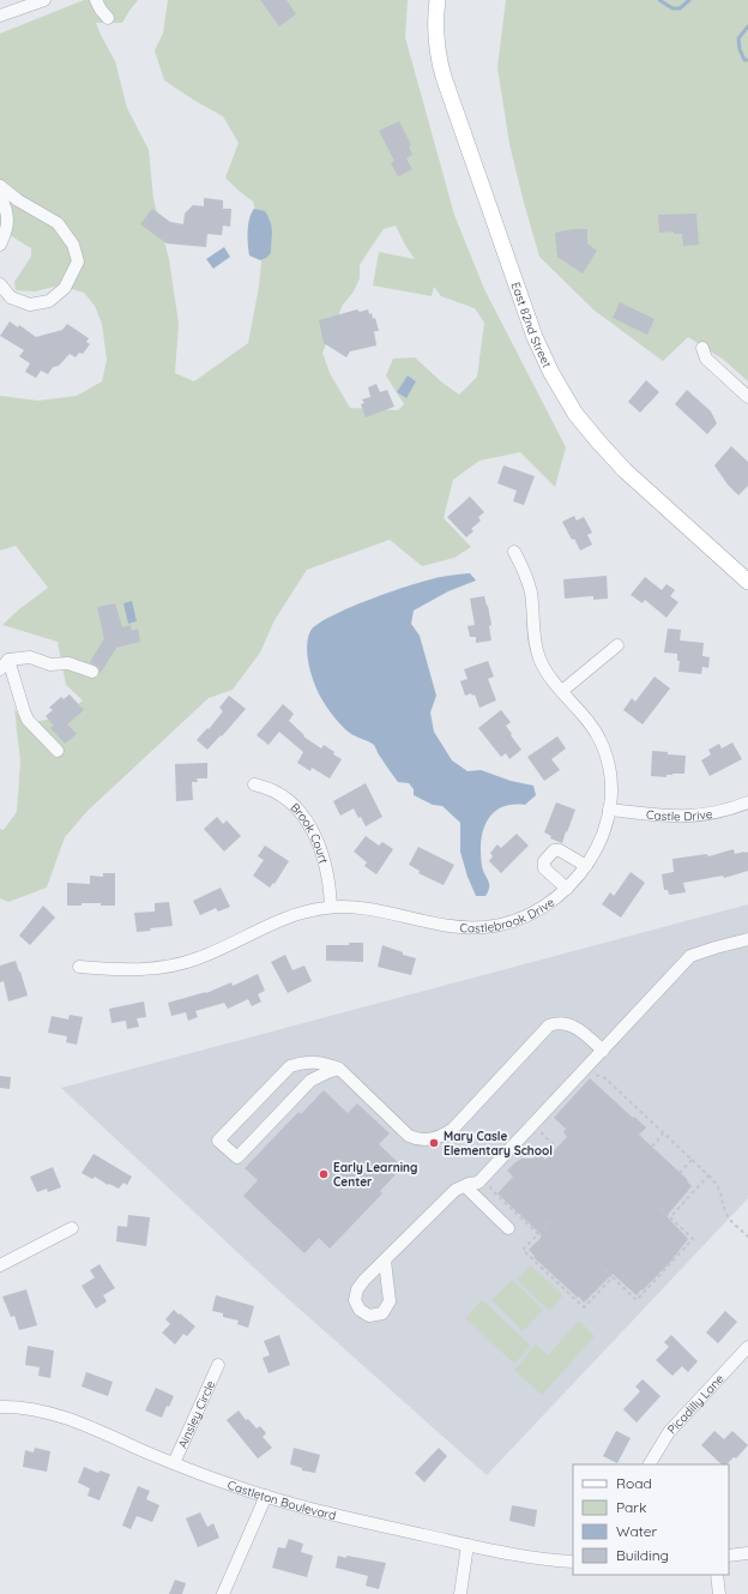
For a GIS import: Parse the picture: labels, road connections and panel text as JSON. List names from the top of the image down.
{
  "streets": {
    "main road": ["East 82nd Street"],
    "street": [
      "Castle Drive",
      "Brook Court",
      "Castlebrook Drive",
      "Picadilly Lane",
      "Ainsley Circle",
      "Castleton Boulevard"
    ]
  },
  "crossings": [
    ["Castle Drive", "Castlebrook Drive"],
    ["Brook Court", "Castlebrook Drive"],
    ["Ainsley Circle", "Castleton Boulevard"]
  ],
  "places": ["Mary Casle Elementary School", "Early Learning Center"],
  "legend": [
    "Road",
    "Park",
    "Water",
    "Building"
  ]
}
